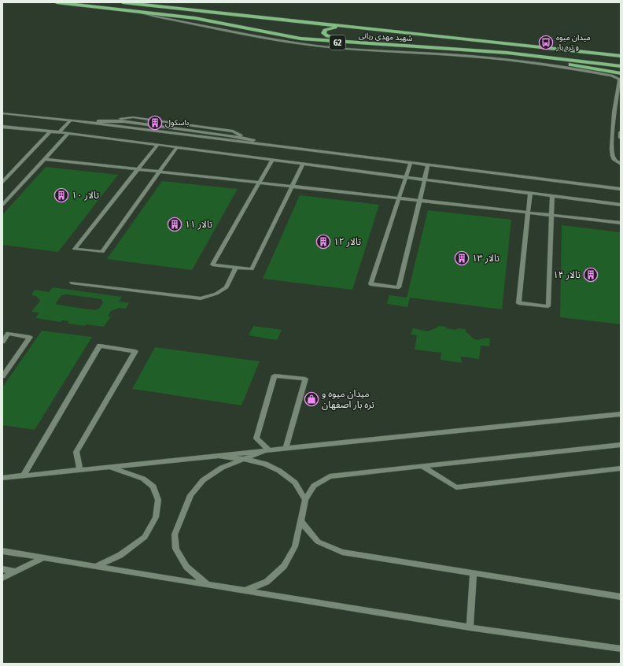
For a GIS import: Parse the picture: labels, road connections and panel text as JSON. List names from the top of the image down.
{
  "streets": {
    "highway": ["شهید مهدی ربانی", "62"]
  },
  "places": {
    "bus stop": ["میدان میوه و تره بار"],
    "building": [
      "باسكول",
      "تالار ۱۰",
      "تالار ۱۱",
      "تالار ۱۲",
      "تالار ۱۳",
      "تالار ۱۴"
    ],
    "shop": ["میدان میوه و تره بار اصفهان"]
  }
}
